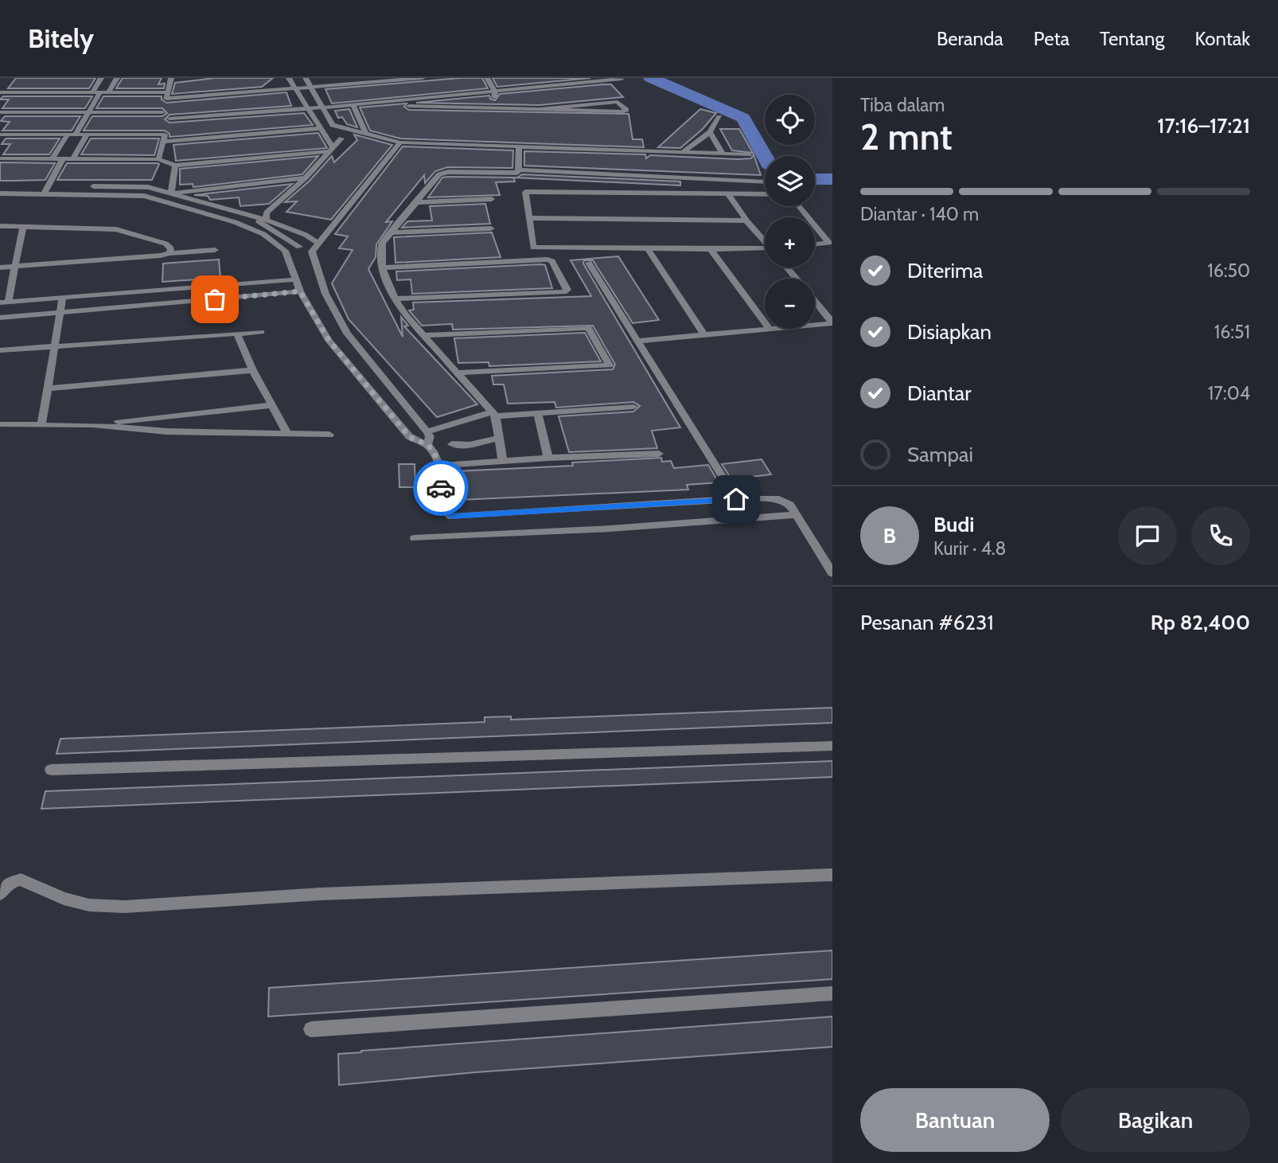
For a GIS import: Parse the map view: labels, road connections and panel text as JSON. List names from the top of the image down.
{
  "page": {
    "header": "Bitely",
    "nav": [
      "Beranda",
      "Peta",
      "Tentang",
      "Kontak"
    ],
    "heading": ["2 mnt", "Tiba dalam", "17:16–17:21"],
    "panel": [
      "Budi",
      "Kurir · 4.8",
      "Pesanan #6231",
      "Rp 82,400"
    ],
    "map_buttons": ["+", "−"],
    "bar": "Diantar · 140 m",
    "list": [
      ["Diterima", "16:50"],
      ["Disiapkan", "16:51"],
      ["Diantar", "17:04"],
      "Sampai"
    ],
    "round": "B",
    "buttons": ["Bantuan", "Bagikan"]
  }
}
